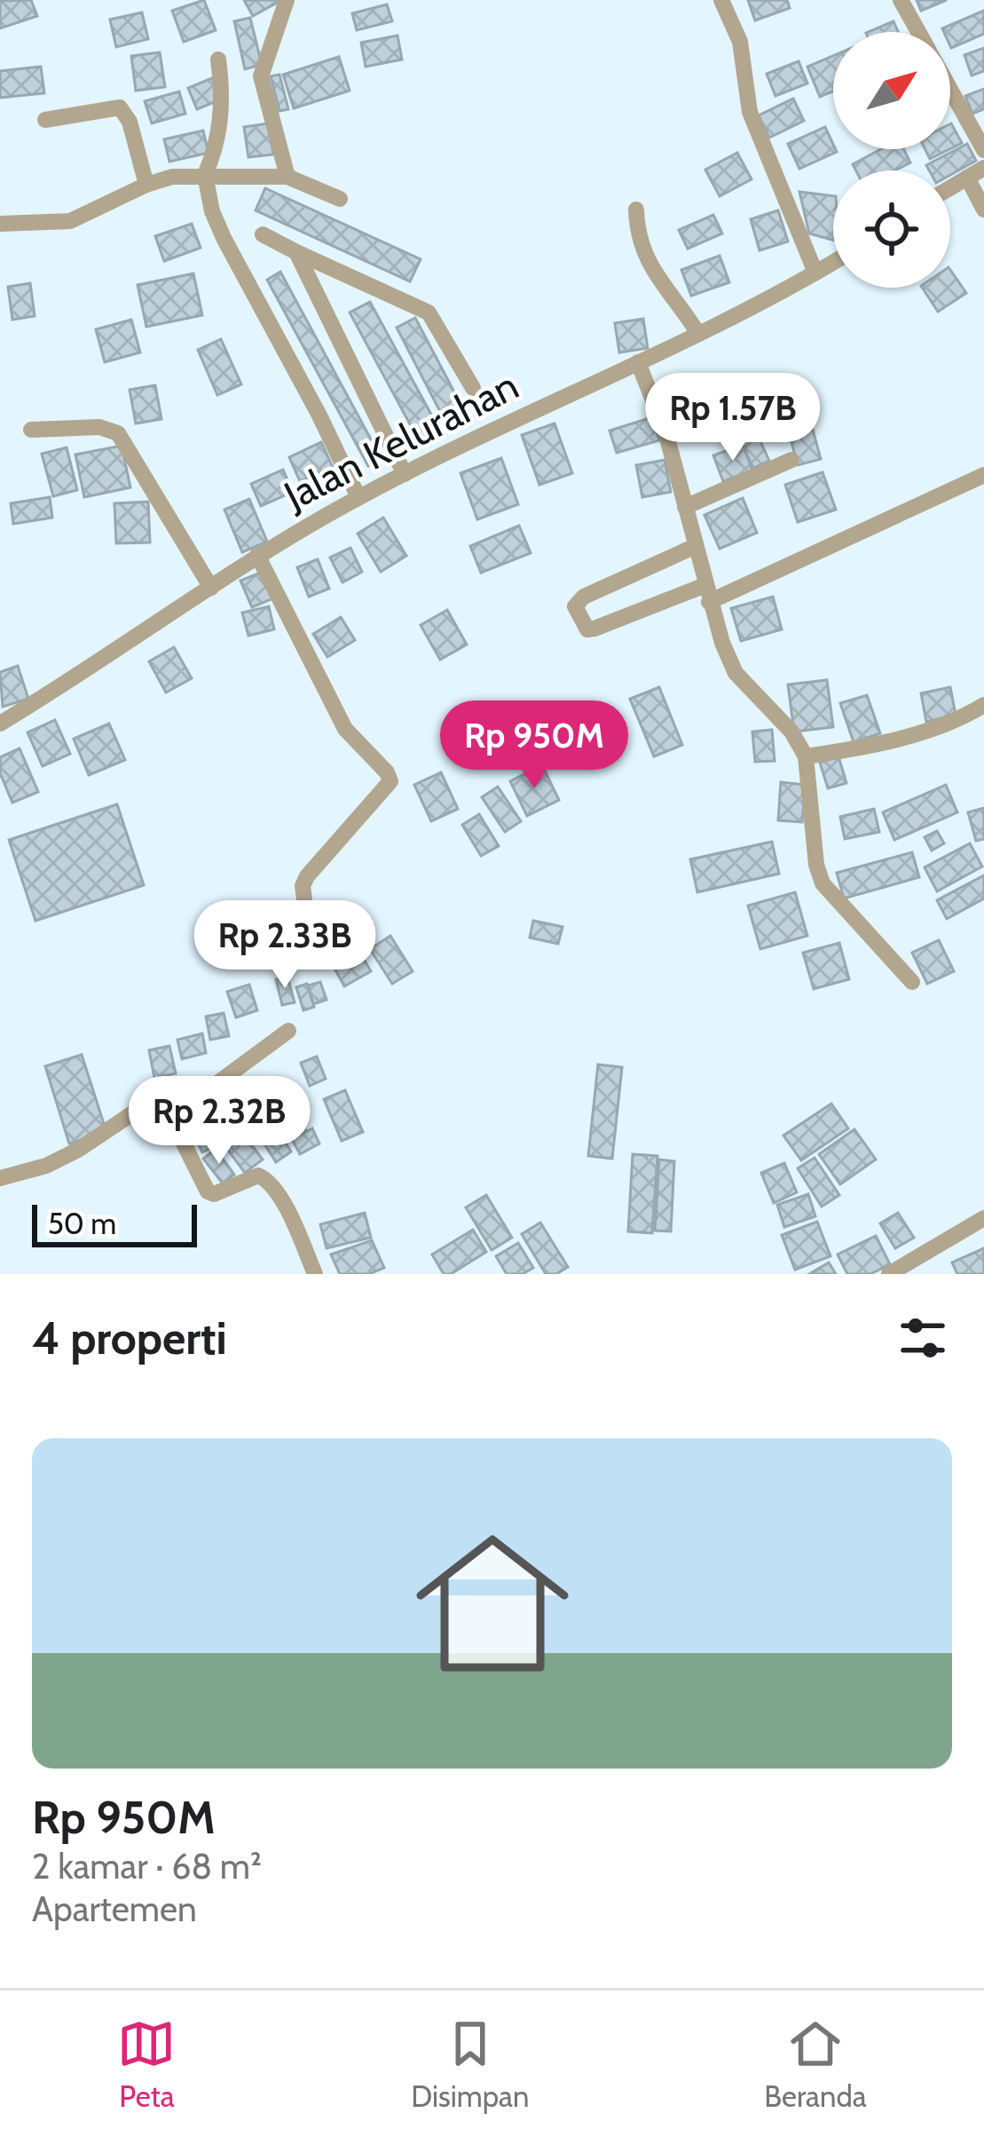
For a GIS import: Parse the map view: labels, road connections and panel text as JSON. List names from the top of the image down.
{
  "streets": {
    "street": ["Jalan Kelurahan"]
  },
  "scale_bar": "50 m",
  "north": "top right",
  "page": {
    "price": [
      "Rp 1.57B",
      "Rp 950M",
      "Rp 2.33B",
      "Rp 2.32B"
    ],
    "scale": "50 m",
    "heading": "4 properti",
    "list": [
      {
        "name": "Rp 950M",
        "note": "2 kamar · 68 m² · Apartemen"
      }
    ],
    "tabs": ["Peta", "Disimpan", "Beranda"]
  }
}
